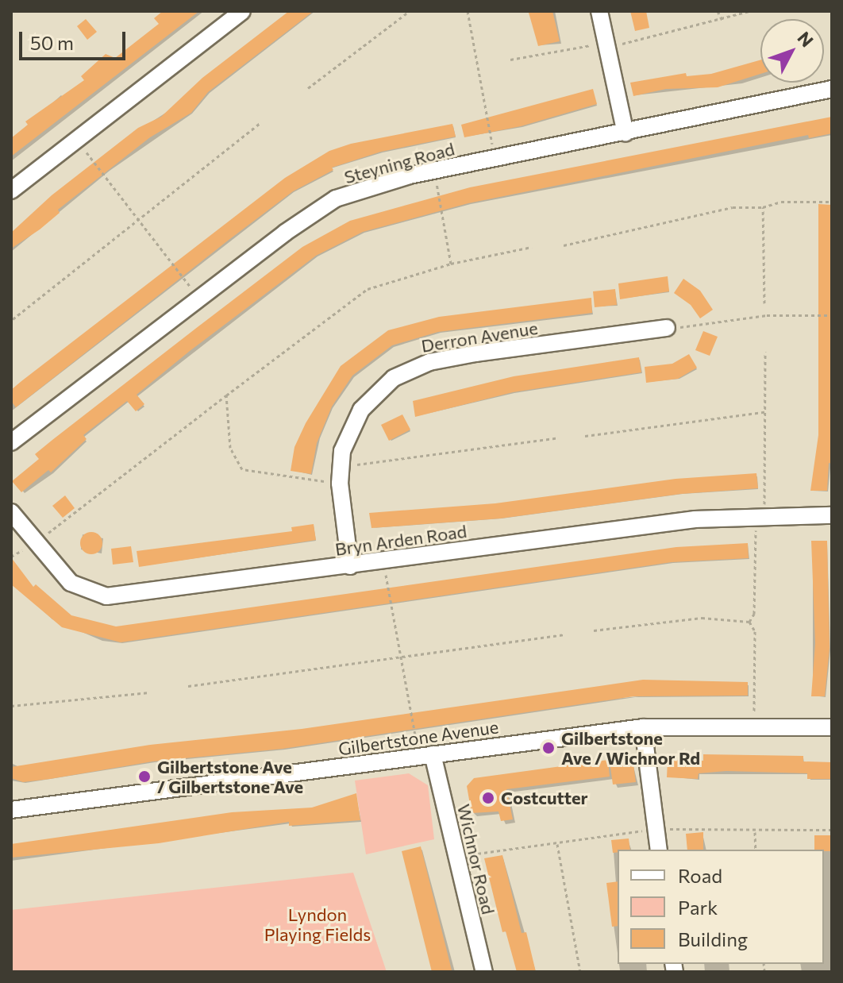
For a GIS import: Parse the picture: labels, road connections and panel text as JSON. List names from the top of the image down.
{
  "streets": {
    "street": [
      "Steyning Road",
      "Derron Avenue",
      "Bryn Arden Road",
      "Gilbertstone Avenue",
      "Wichnor Road"
    ]
  },
  "crossings": [
    ["Derron Avenue", "Bryn Arden Road"],
    ["Gilbertstone Avenue", "Wichnor Road"]
  ],
  "parks": ["Lyndon Playing Fields"],
  "places": ["Gilbertstone Ave / Wichnor Rd", "Gilbertstone Ave / Gilbertstone Ave", "Costcutter"],
  "legend": ["Road", "Park", "Building"],
  "scale_bar": "50 m",
  "north": "top right"
}
